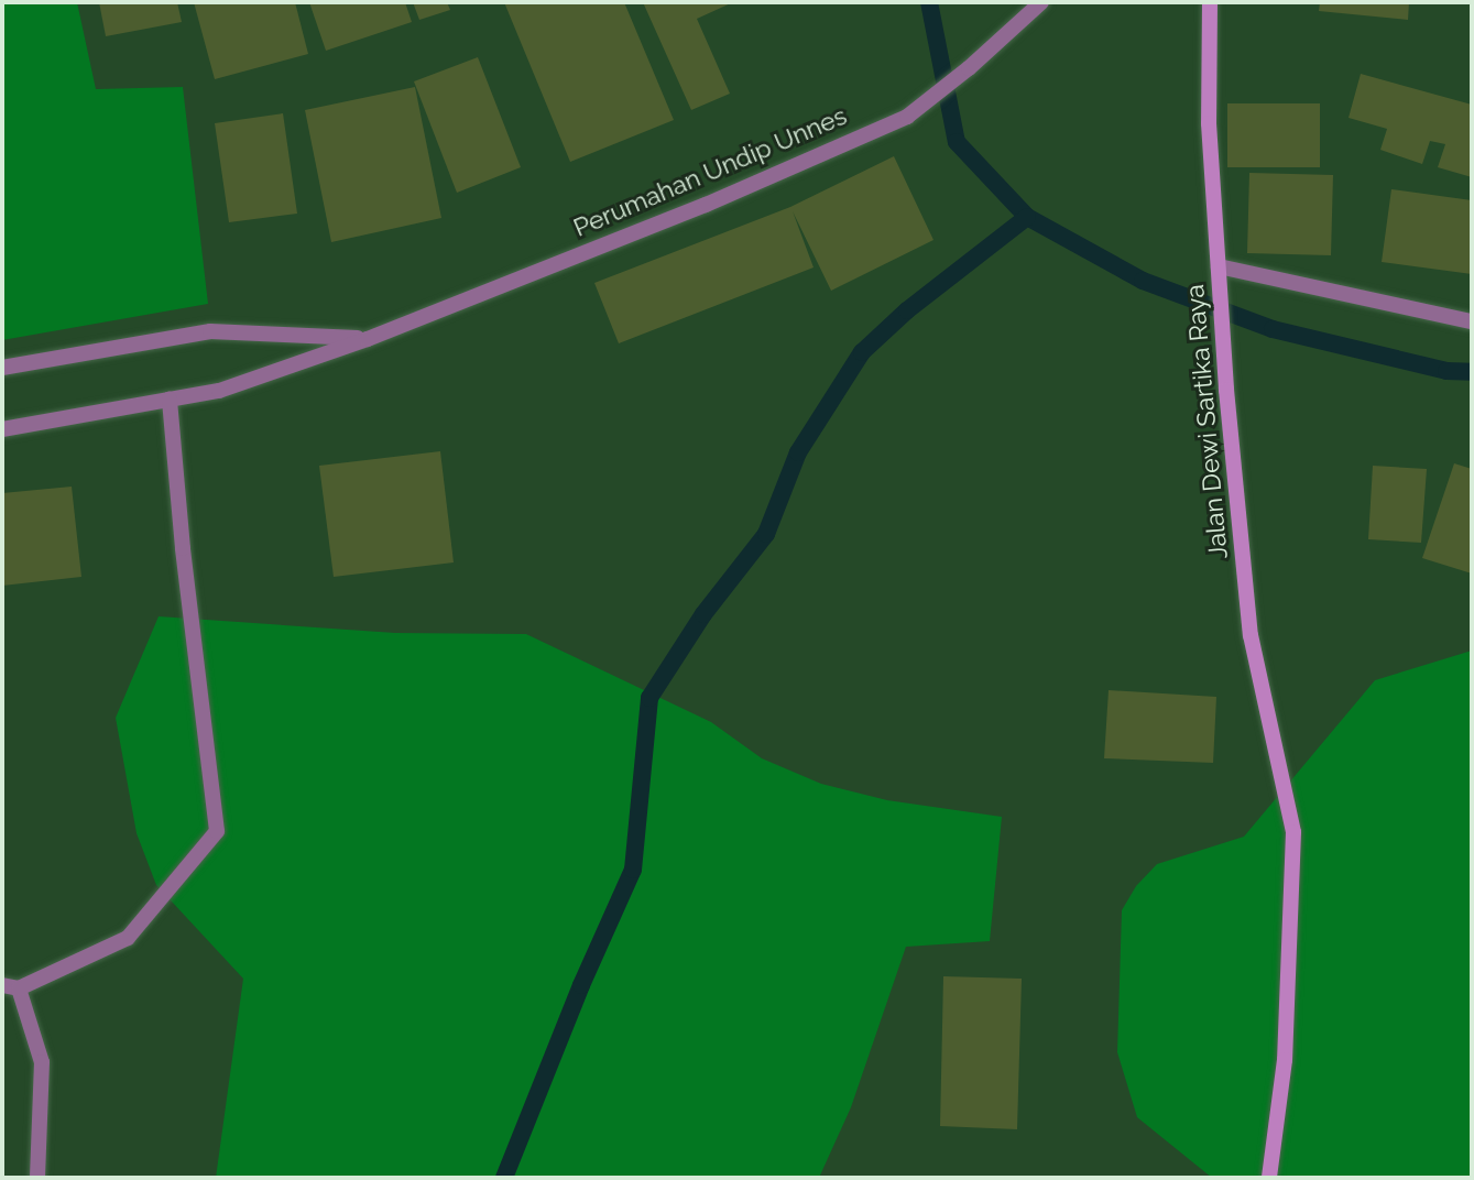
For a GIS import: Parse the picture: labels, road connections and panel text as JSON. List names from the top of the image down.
{
  "streets": {
    "main road": ["Jalan Dewi Sartika Raya"],
    "street": ["Perumahan Undip Unnes"]
  }
}
